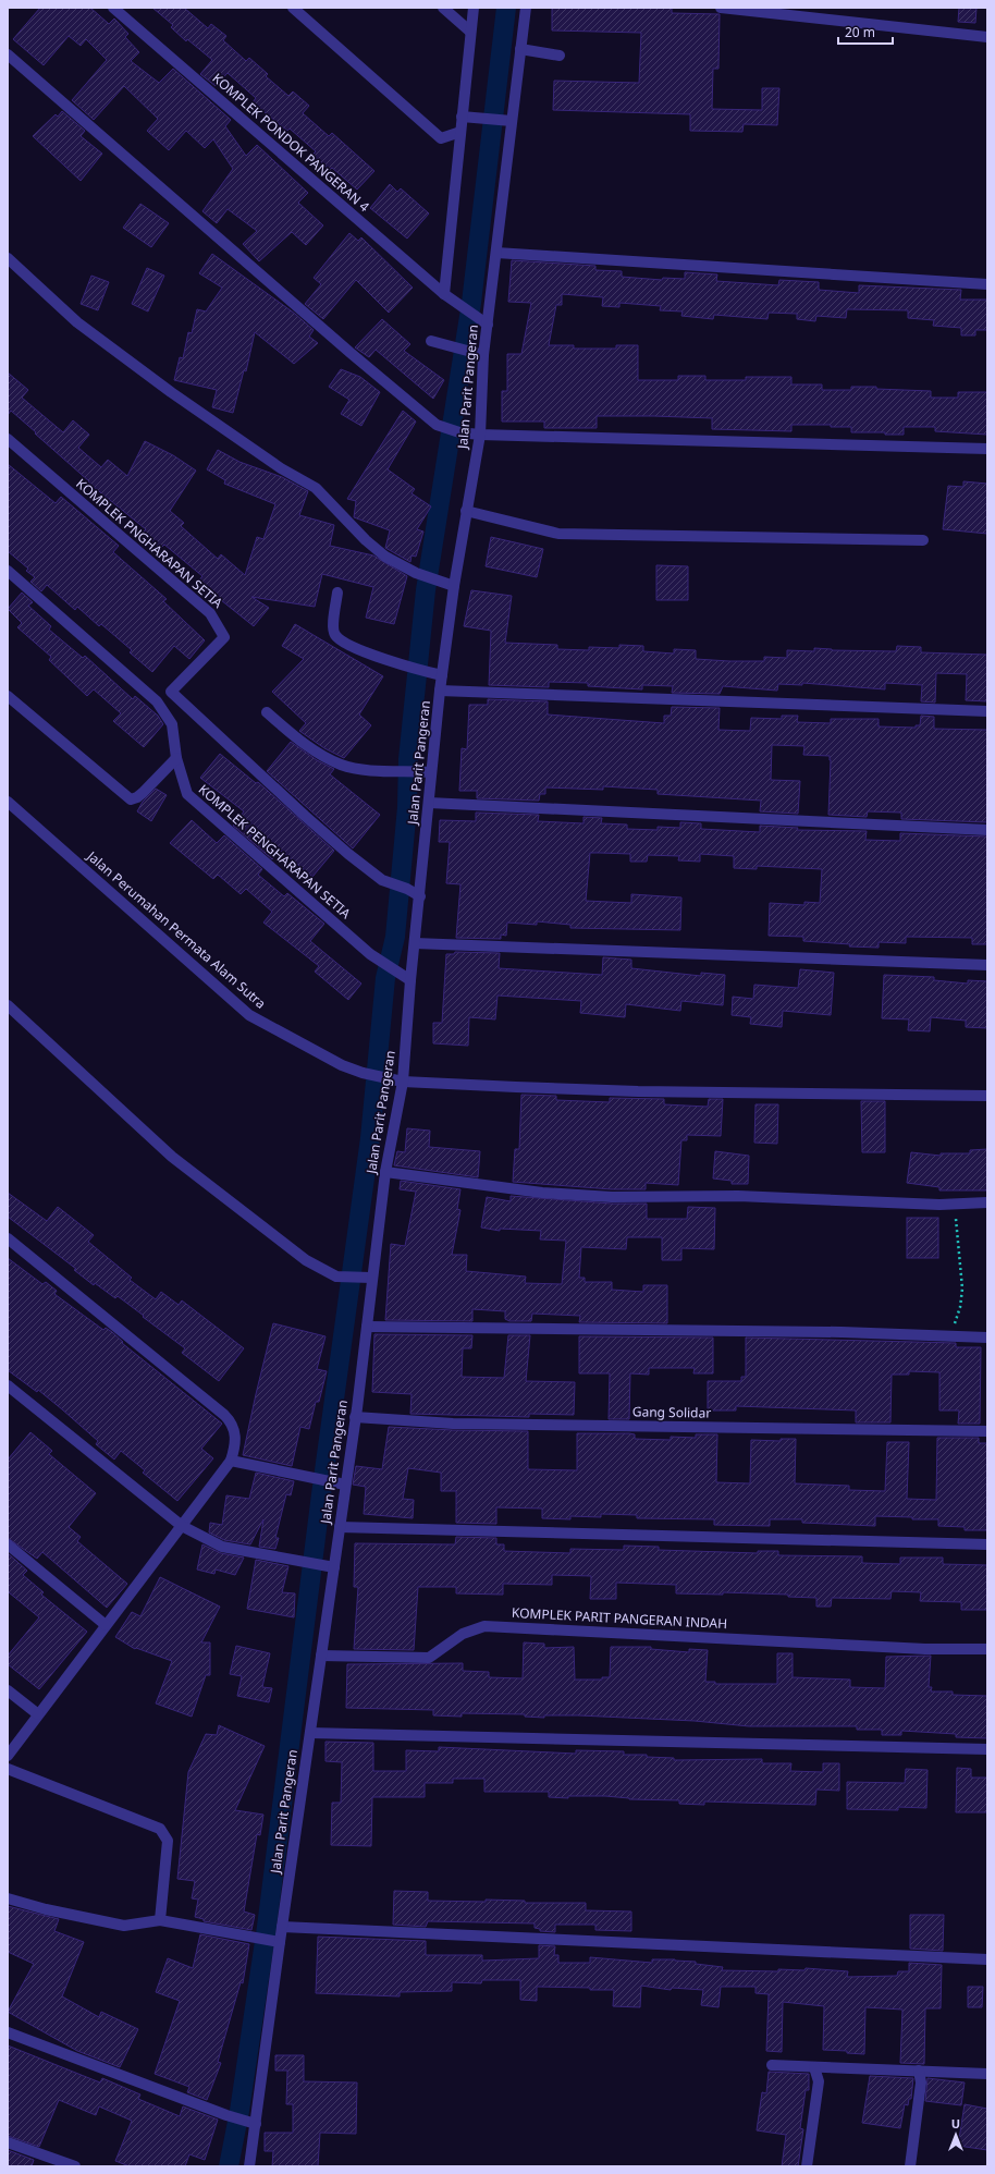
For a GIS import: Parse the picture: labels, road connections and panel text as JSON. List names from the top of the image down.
{
  "streets": {
    "street": [
      "KOMPLEK PONDOK PANGERAN 4",
      "Jalan Parit Pangeran",
      "KOMPLEK PNGHARAPAN SETIA",
      "KOMPLEK PENGHARAPAN SETIA",
      "Jalan Perumahan Permata Alam Sutra",
      "Gang Solidar",
      "KOMPLEK PARIT PANGERAN INDAH"
    ]
  },
  "crossings": [
    ["KOMPLEK PONDOK PANGERAN 4", "Jalan Parit Pangeran"],
    ["Jalan Parit Pangeran", "KOMPLEK PNGHARAPAN SETIA"],
    ["Jalan Parit Pangeran", "KOMPLEK PENGHARAPAN SETIA"],
    ["Jalan Parit Pangeran", "Jalan Perumahan Permata Alam Sutra"],
    ["Jalan Parit Pangeran", "Gang Solidar"],
    ["Jalan Parit Pangeran", "KOMPLEK PARIT PANGERAN INDAH"]
  ],
  "scale_bar": "20 m",
  "north": "top"
}
